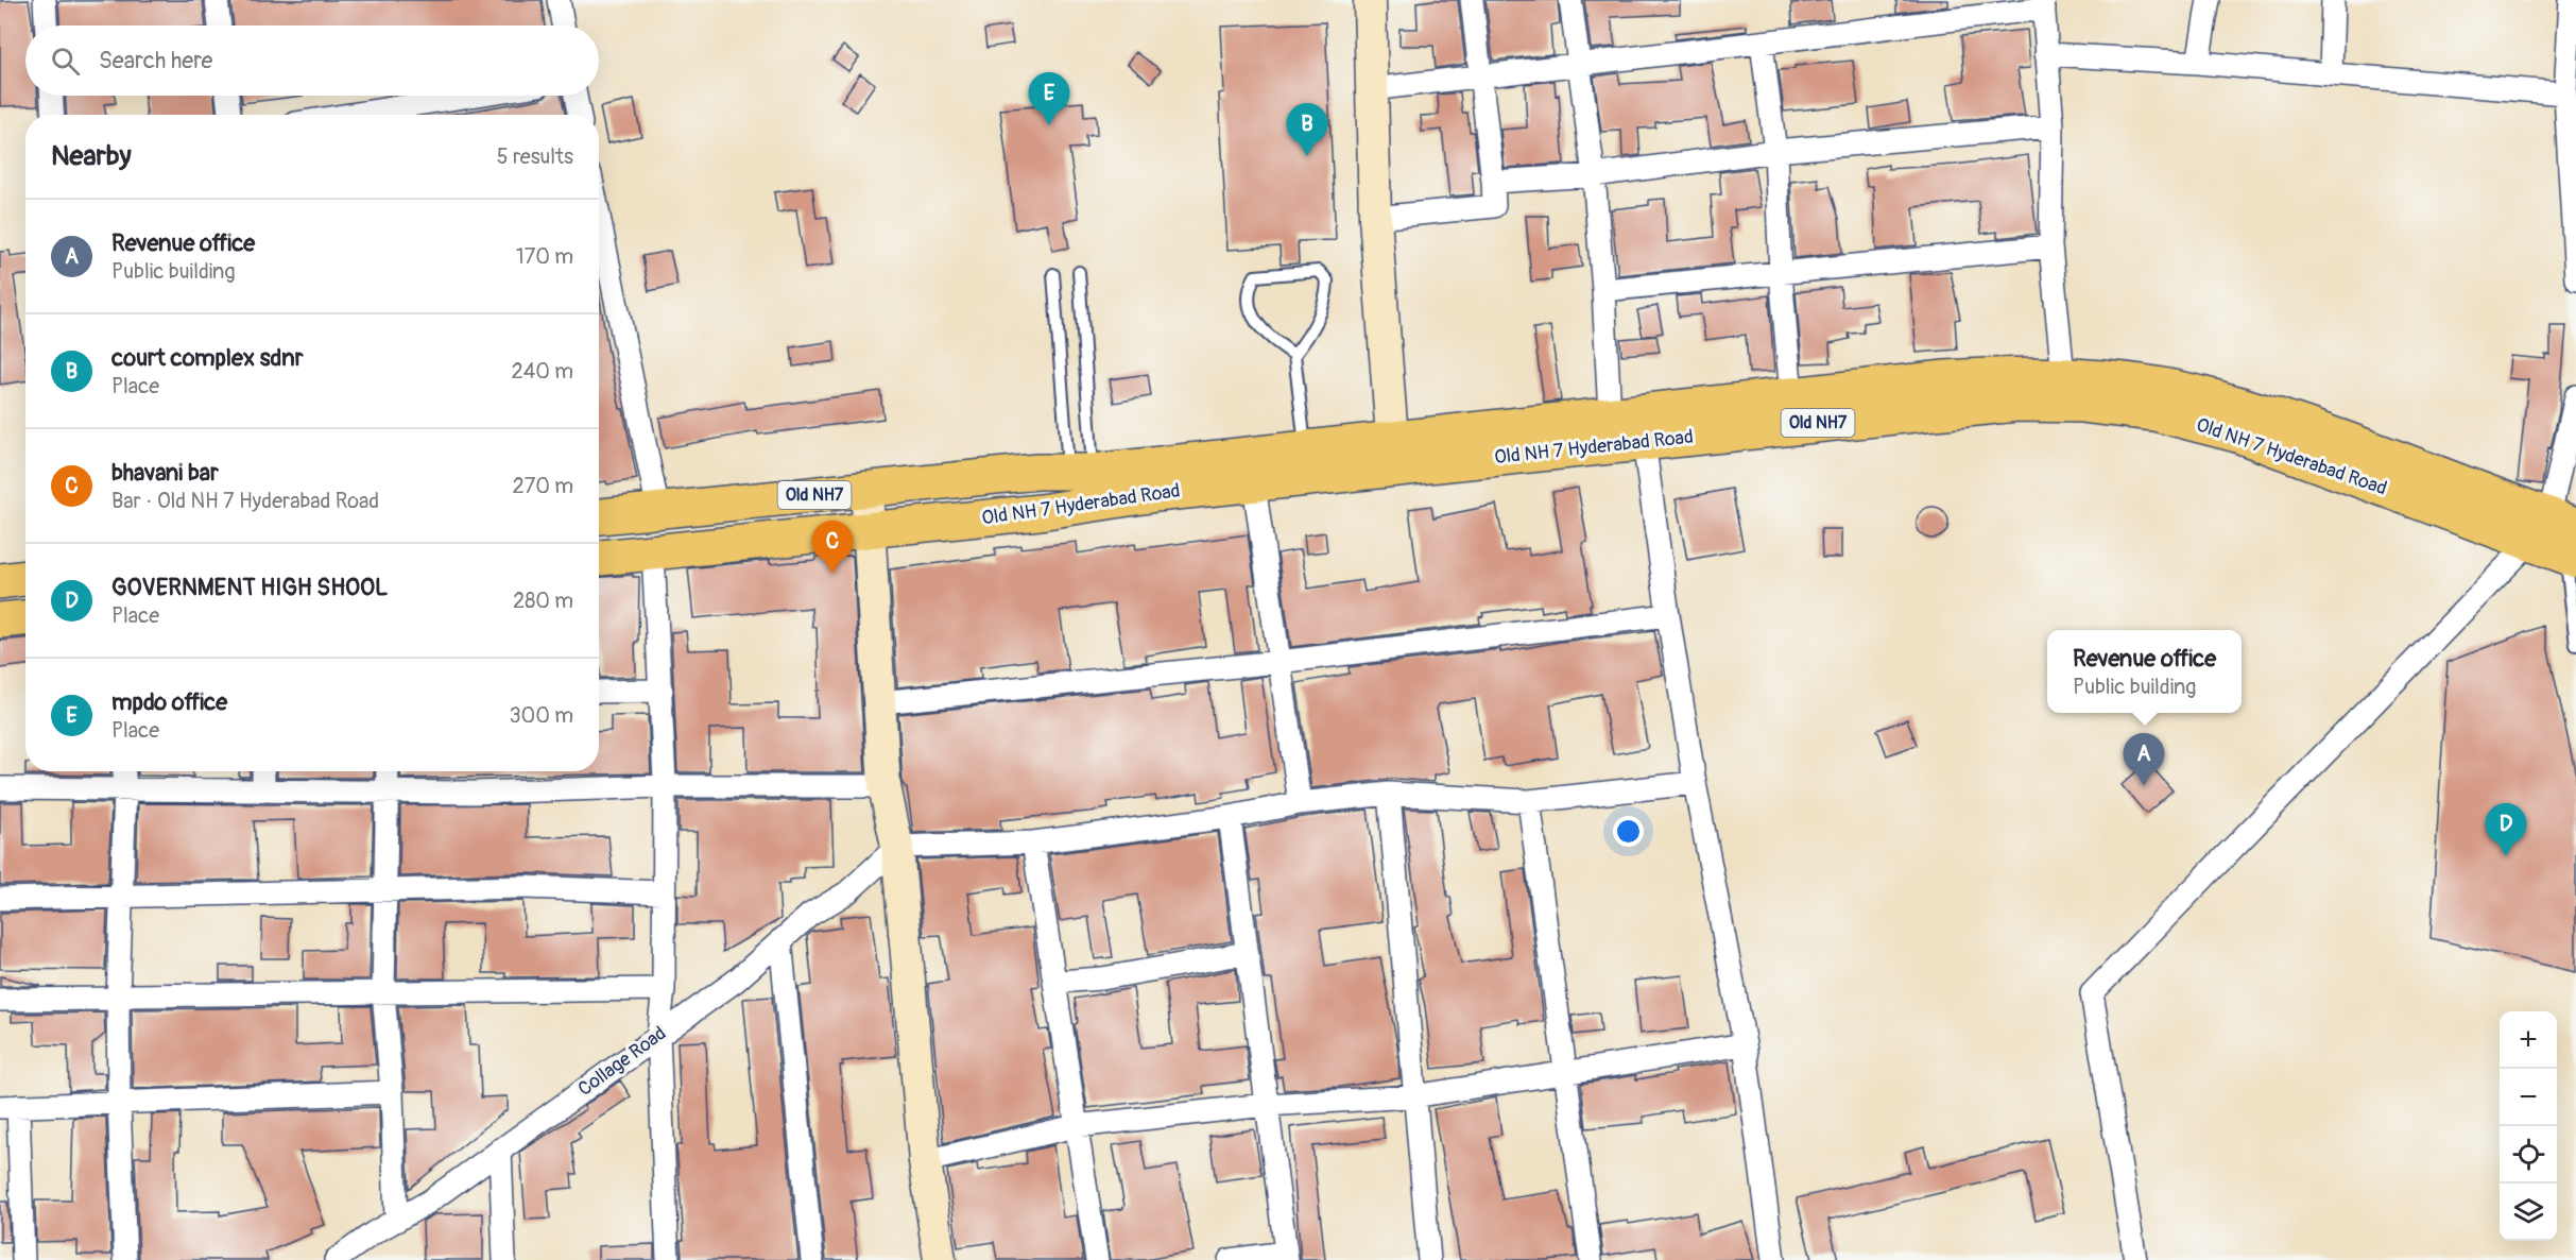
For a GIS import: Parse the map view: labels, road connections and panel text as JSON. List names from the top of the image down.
{
  "streets": {
    "main road": ["Old NH7", "Old NH 7 Hyderabad Road"],
    "street": ["Collage Road"]
  },
  "page": {
    "search": "Search here",
    "pins": [
      "E",
      "B",
      "C",
      "A",
      "D"
    ],
    "heading": ["Nearby", "5 results"],
    "list": [
      {
        "mark": "A",
        "name": "Revenue office",
        "note": "Public building",
        "value": "170 m"
      },
      {
        "mark": "B",
        "name": "court complex sdnr",
        "note": "Place",
        "value": "240 m"
      },
      {
        "mark": "C",
        "name": "bhavani bar",
        "note": "Bar · Old NH 7 Hyderabad Road",
        "value": "270 m"
      },
      {
        "mark": "D",
        "name": "GOVERNMENT HIGH SHOOL",
        "note": "Place",
        "value": "280 m"
      },
      {
        "mark": "E",
        "name": "mpdo office",
        "note": "Place",
        "value": "300 m"
      }
    ],
    "popup": ["Revenue office", "Public building"],
    "map_buttons": ["+", "−"]
  }
}
